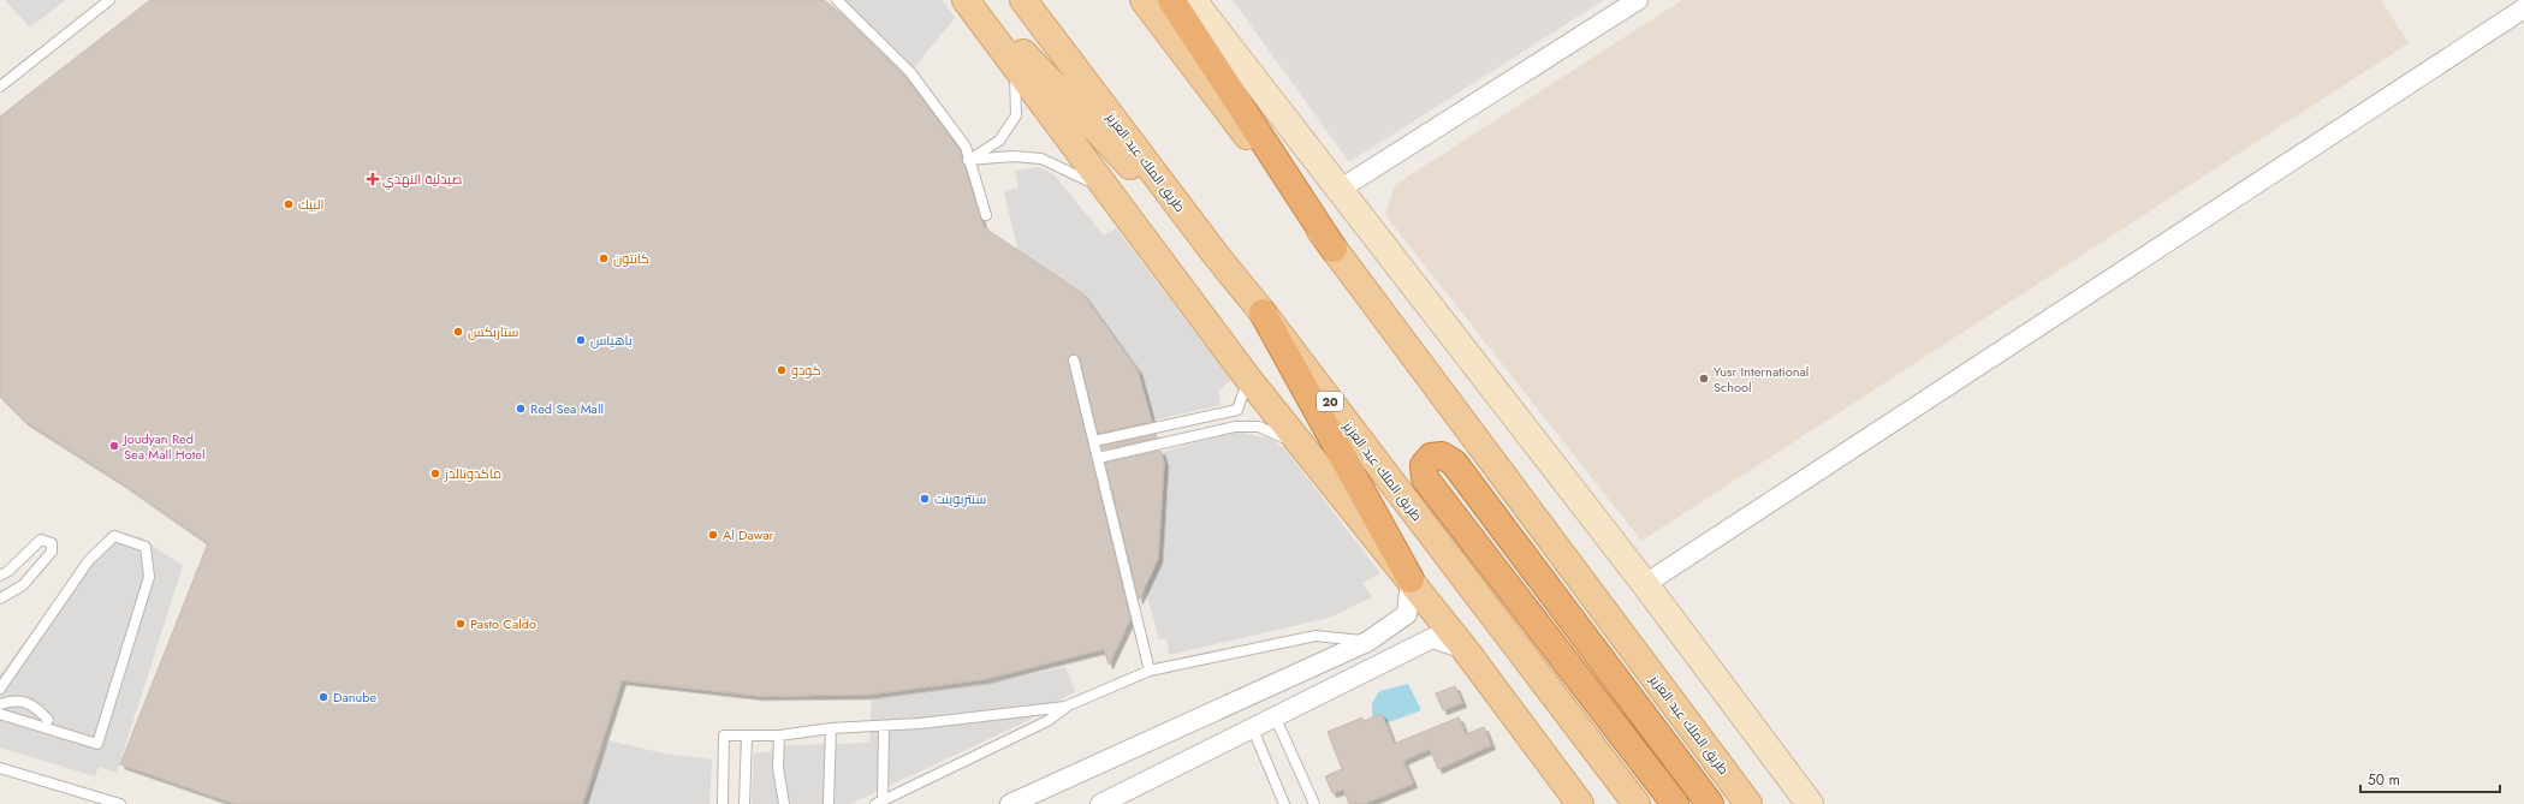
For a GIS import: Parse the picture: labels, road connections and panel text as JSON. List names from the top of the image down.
{
  "streets": {
    "main road": ["طريق الملك عبد العزيز", "20"]
  },
  "places": {
    "health": ["صيدلية النهدي"],
    "other": [
      "البيك",
      "كانتون",
      "ستاربكس",
      "باهياس",
      "كودو",
      "Yusr International School",
      "Red Sea Mall",
      "Joudyan Red Sea Mall Hotel",
      "ماكدونالدز",
      "سنتربوينت",
      "Al Dawar",
      "Pasto Caldo",
      "Danube"
    ]
  },
  "scale_bar": "50 m"
}
